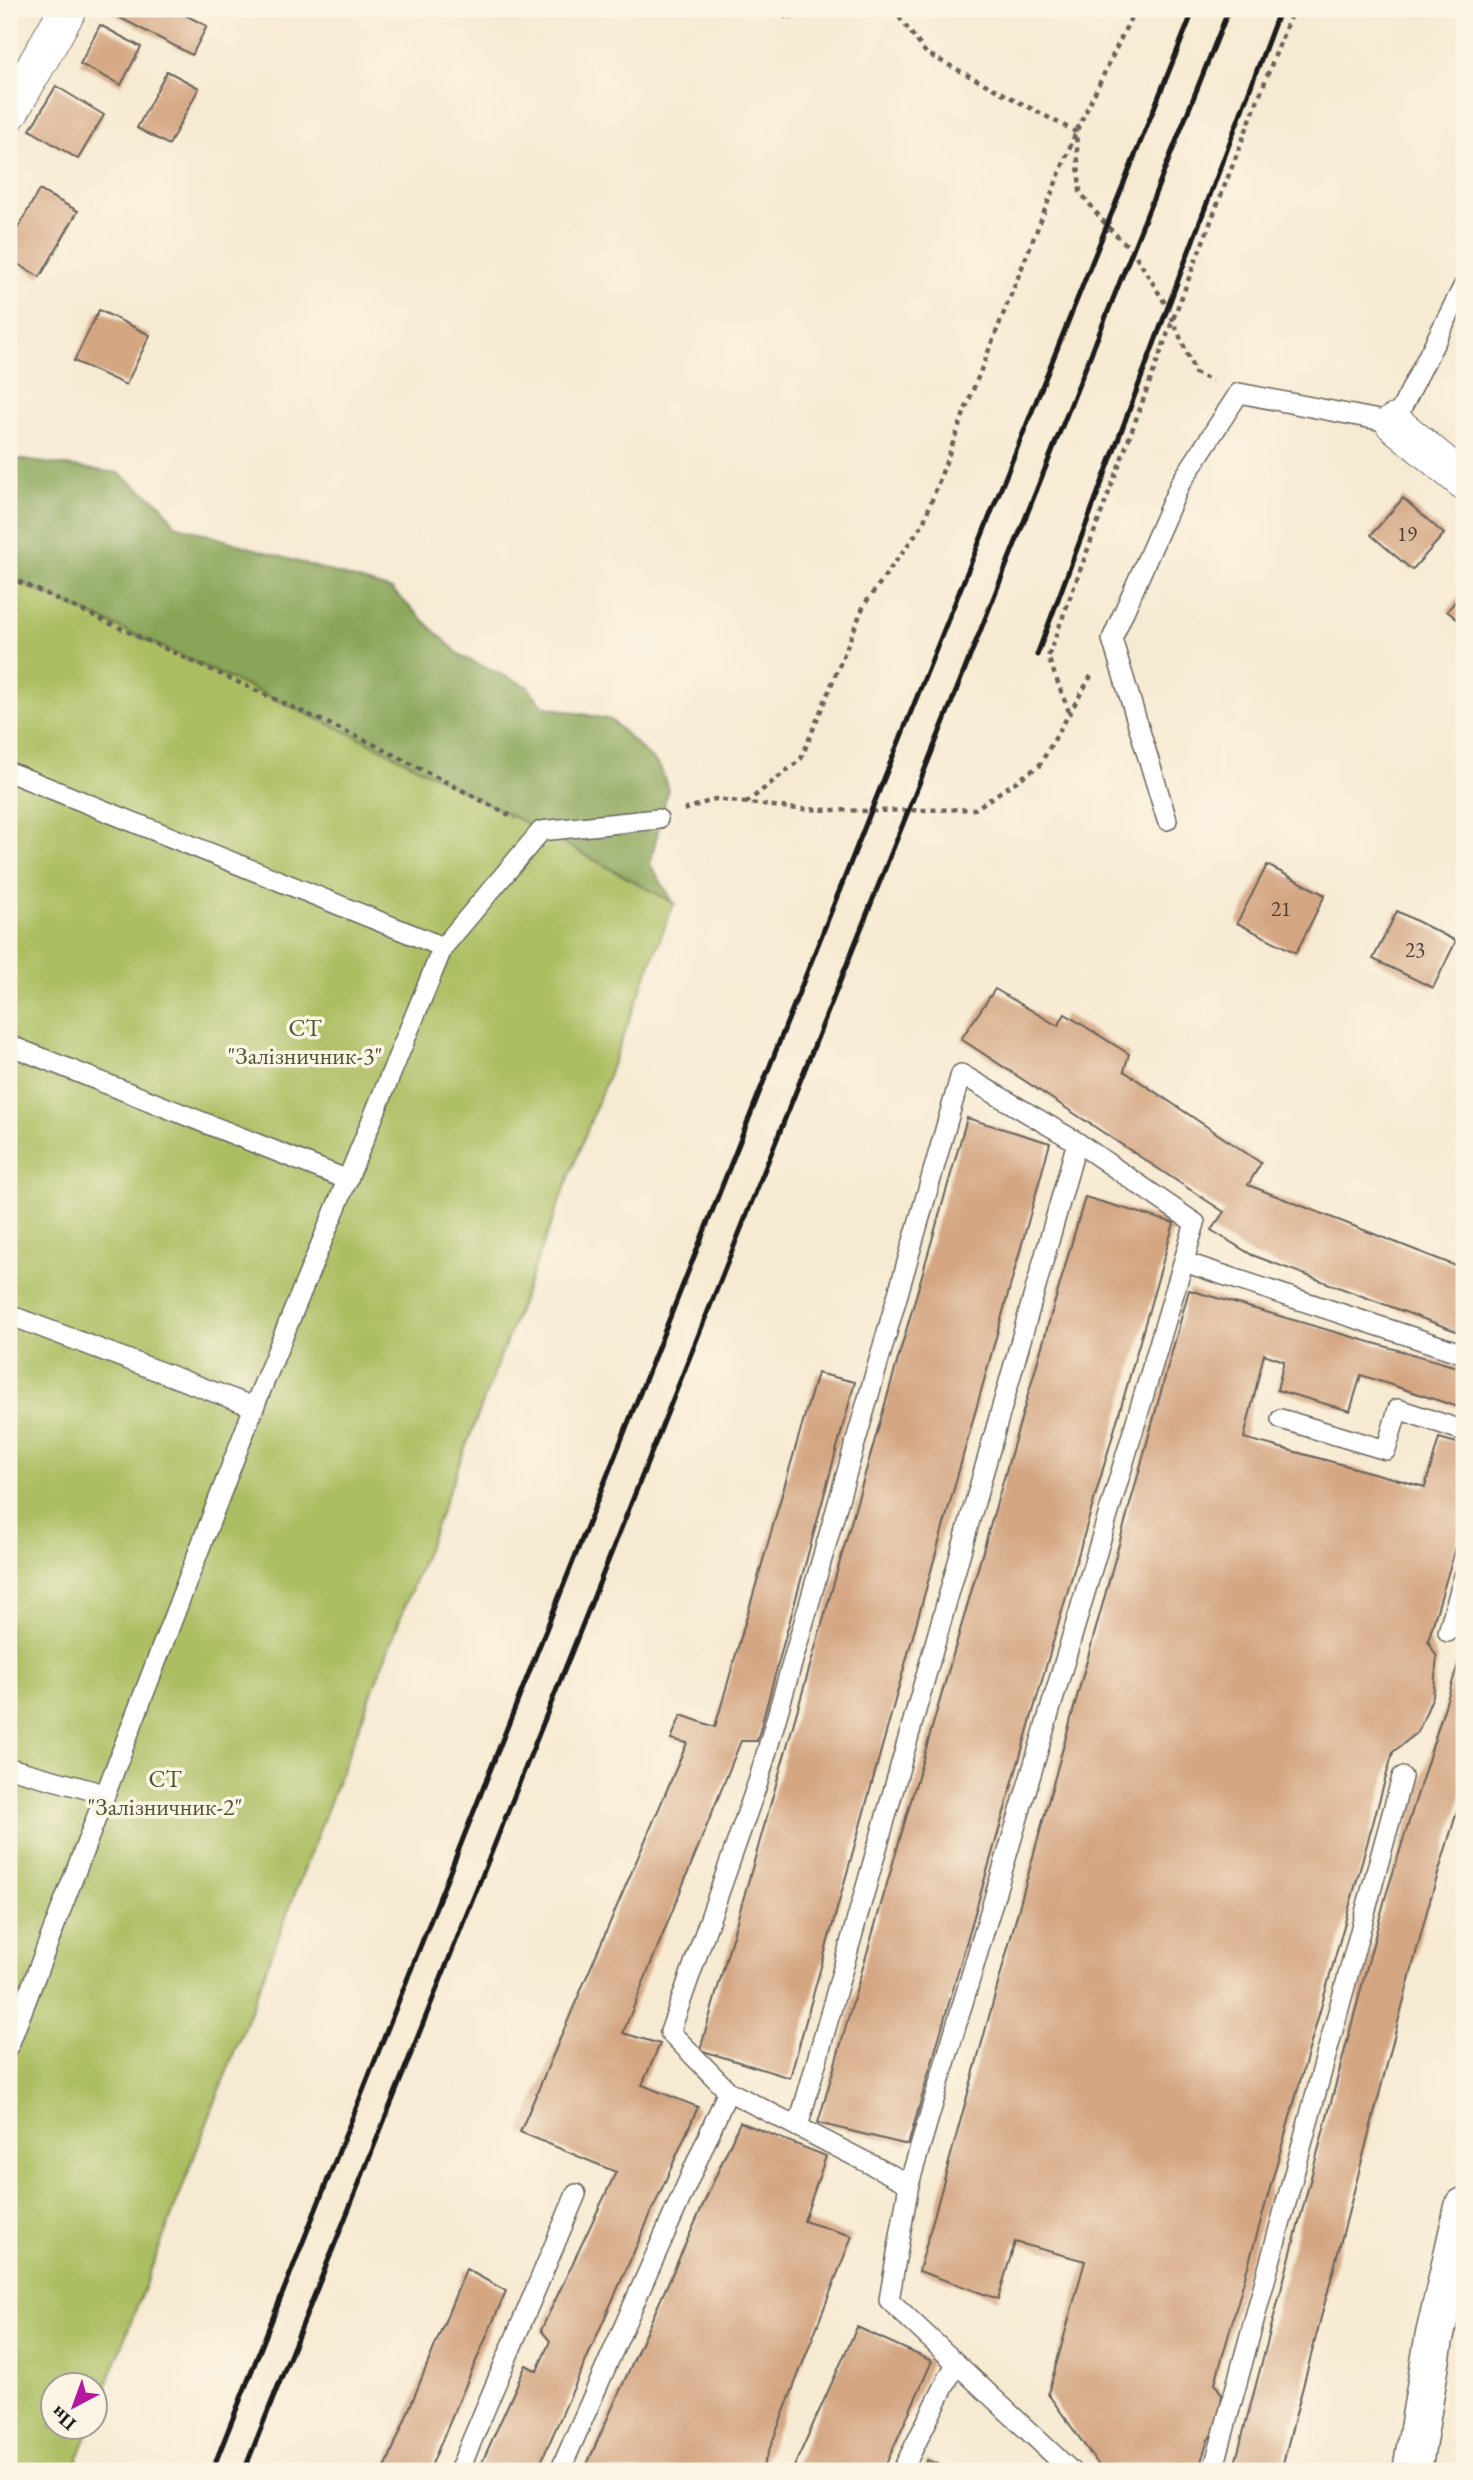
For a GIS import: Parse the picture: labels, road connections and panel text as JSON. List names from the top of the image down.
{
  "parks": ["СТ \"Залізничник-3\"", "СТ \"Залізничник-2\""],
  "house_numbers": ["19", "21", "23"],
  "north": "bottom left"
}
